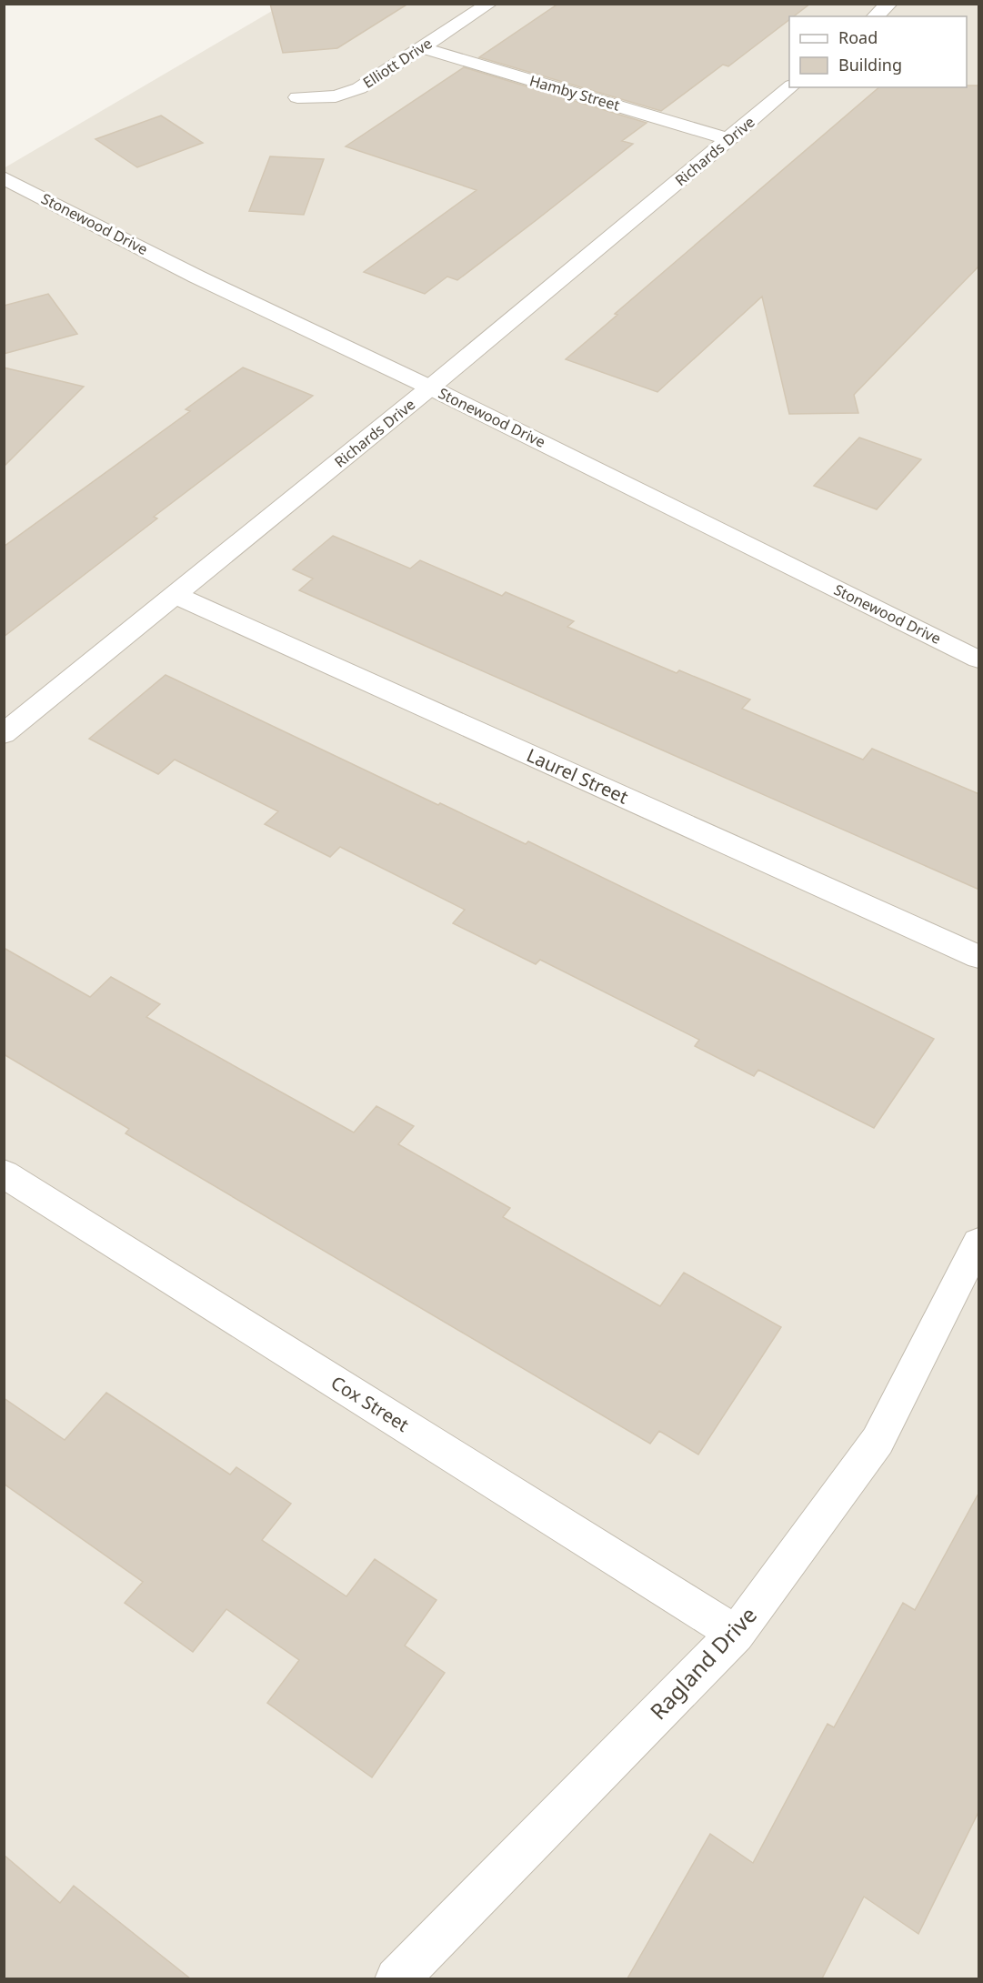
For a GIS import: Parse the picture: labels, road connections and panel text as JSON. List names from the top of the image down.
{
  "streets": {
    "street": [
      "Elliott Drive",
      "Hamby Street",
      "Richards Drive",
      "Stonewood Drive",
      "Laurel Street",
      "Cox Street",
      "Ragland Drive"
    ]
  },
  "crossings": [
    ["Elliott Drive", "Hamby Street"],
    ["Hamby Street", "Richards Drive"],
    ["Richards Drive", "Stonewood Drive"],
    ["Richards Drive", "Laurel Street"],
    ["Cox Street", "Ragland Drive"]
  ],
  "legend": ["Road", "Building"]
}
